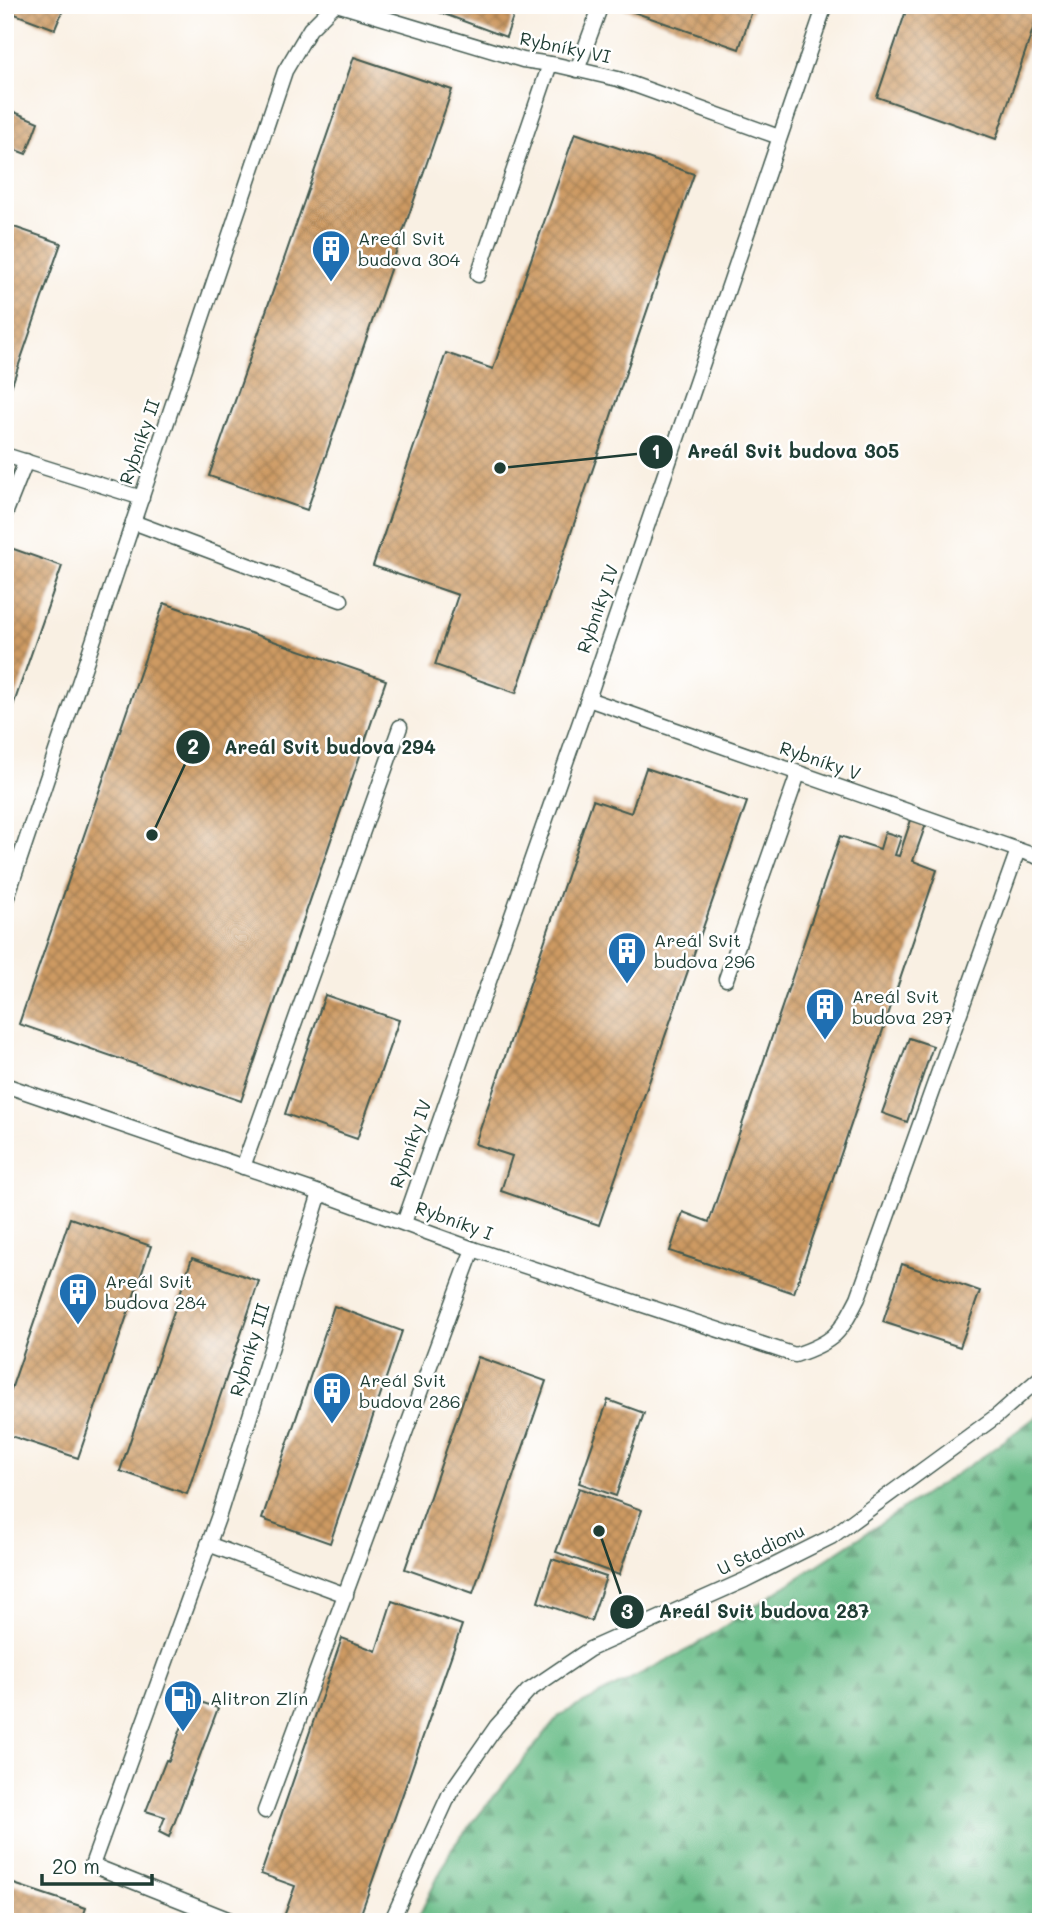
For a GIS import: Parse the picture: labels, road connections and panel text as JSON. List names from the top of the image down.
{
  "streets": {
    "lane": [
      "Rybníky VI",
      "Rybníky II",
      "Rybníky IV",
      "Rybníky V",
      "Rybníky I",
      "Rybníky III",
      "U Stadionu"
    ]
  },
  "crossings": [
    ["Rybníky VI", "Rybníky IV"],
    ["Rybníky IV", "Rybníky V"],
    ["Rybníky IV", "Rybníky I"],
    ["Rybníky V", "Rybníky I"],
    ["Rybníky I", "Rybníky III"]
  ],
  "places": {
    "building": [
      "Areál Svit budova 304",
      "Areál Svit budova 296",
      "Areál Svit budova 297",
      "Areál Svit budova 284",
      "Areál Svit budova 286"
    ],
    "other": ["Areál Svit budova 305", "Areál Svit budova 294", "Areál Svit budova 287"],
    "fuel station": ["Alitron Zlín"]
  },
  "scale_bar": "20 m"
}
